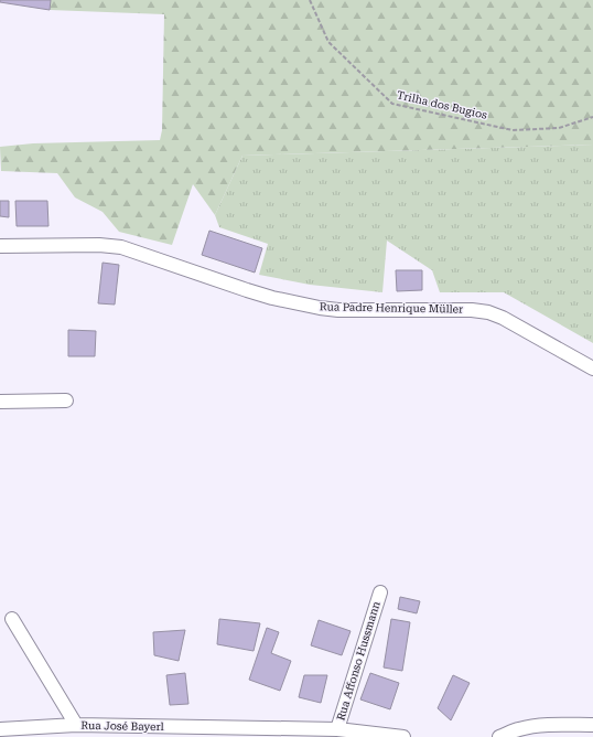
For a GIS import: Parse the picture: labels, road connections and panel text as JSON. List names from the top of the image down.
{
  "streets": {
    "street": ["Rua Padre Henrique Müller", "Rua Affonso Hussmann", "Rua José Bayerl"],
    "path": ["Trilha dos Bugios"]
  },
  "crossings": [
    ["Rua Affonso Hussmann", "Rua José Bayerl"]
  ]
}
